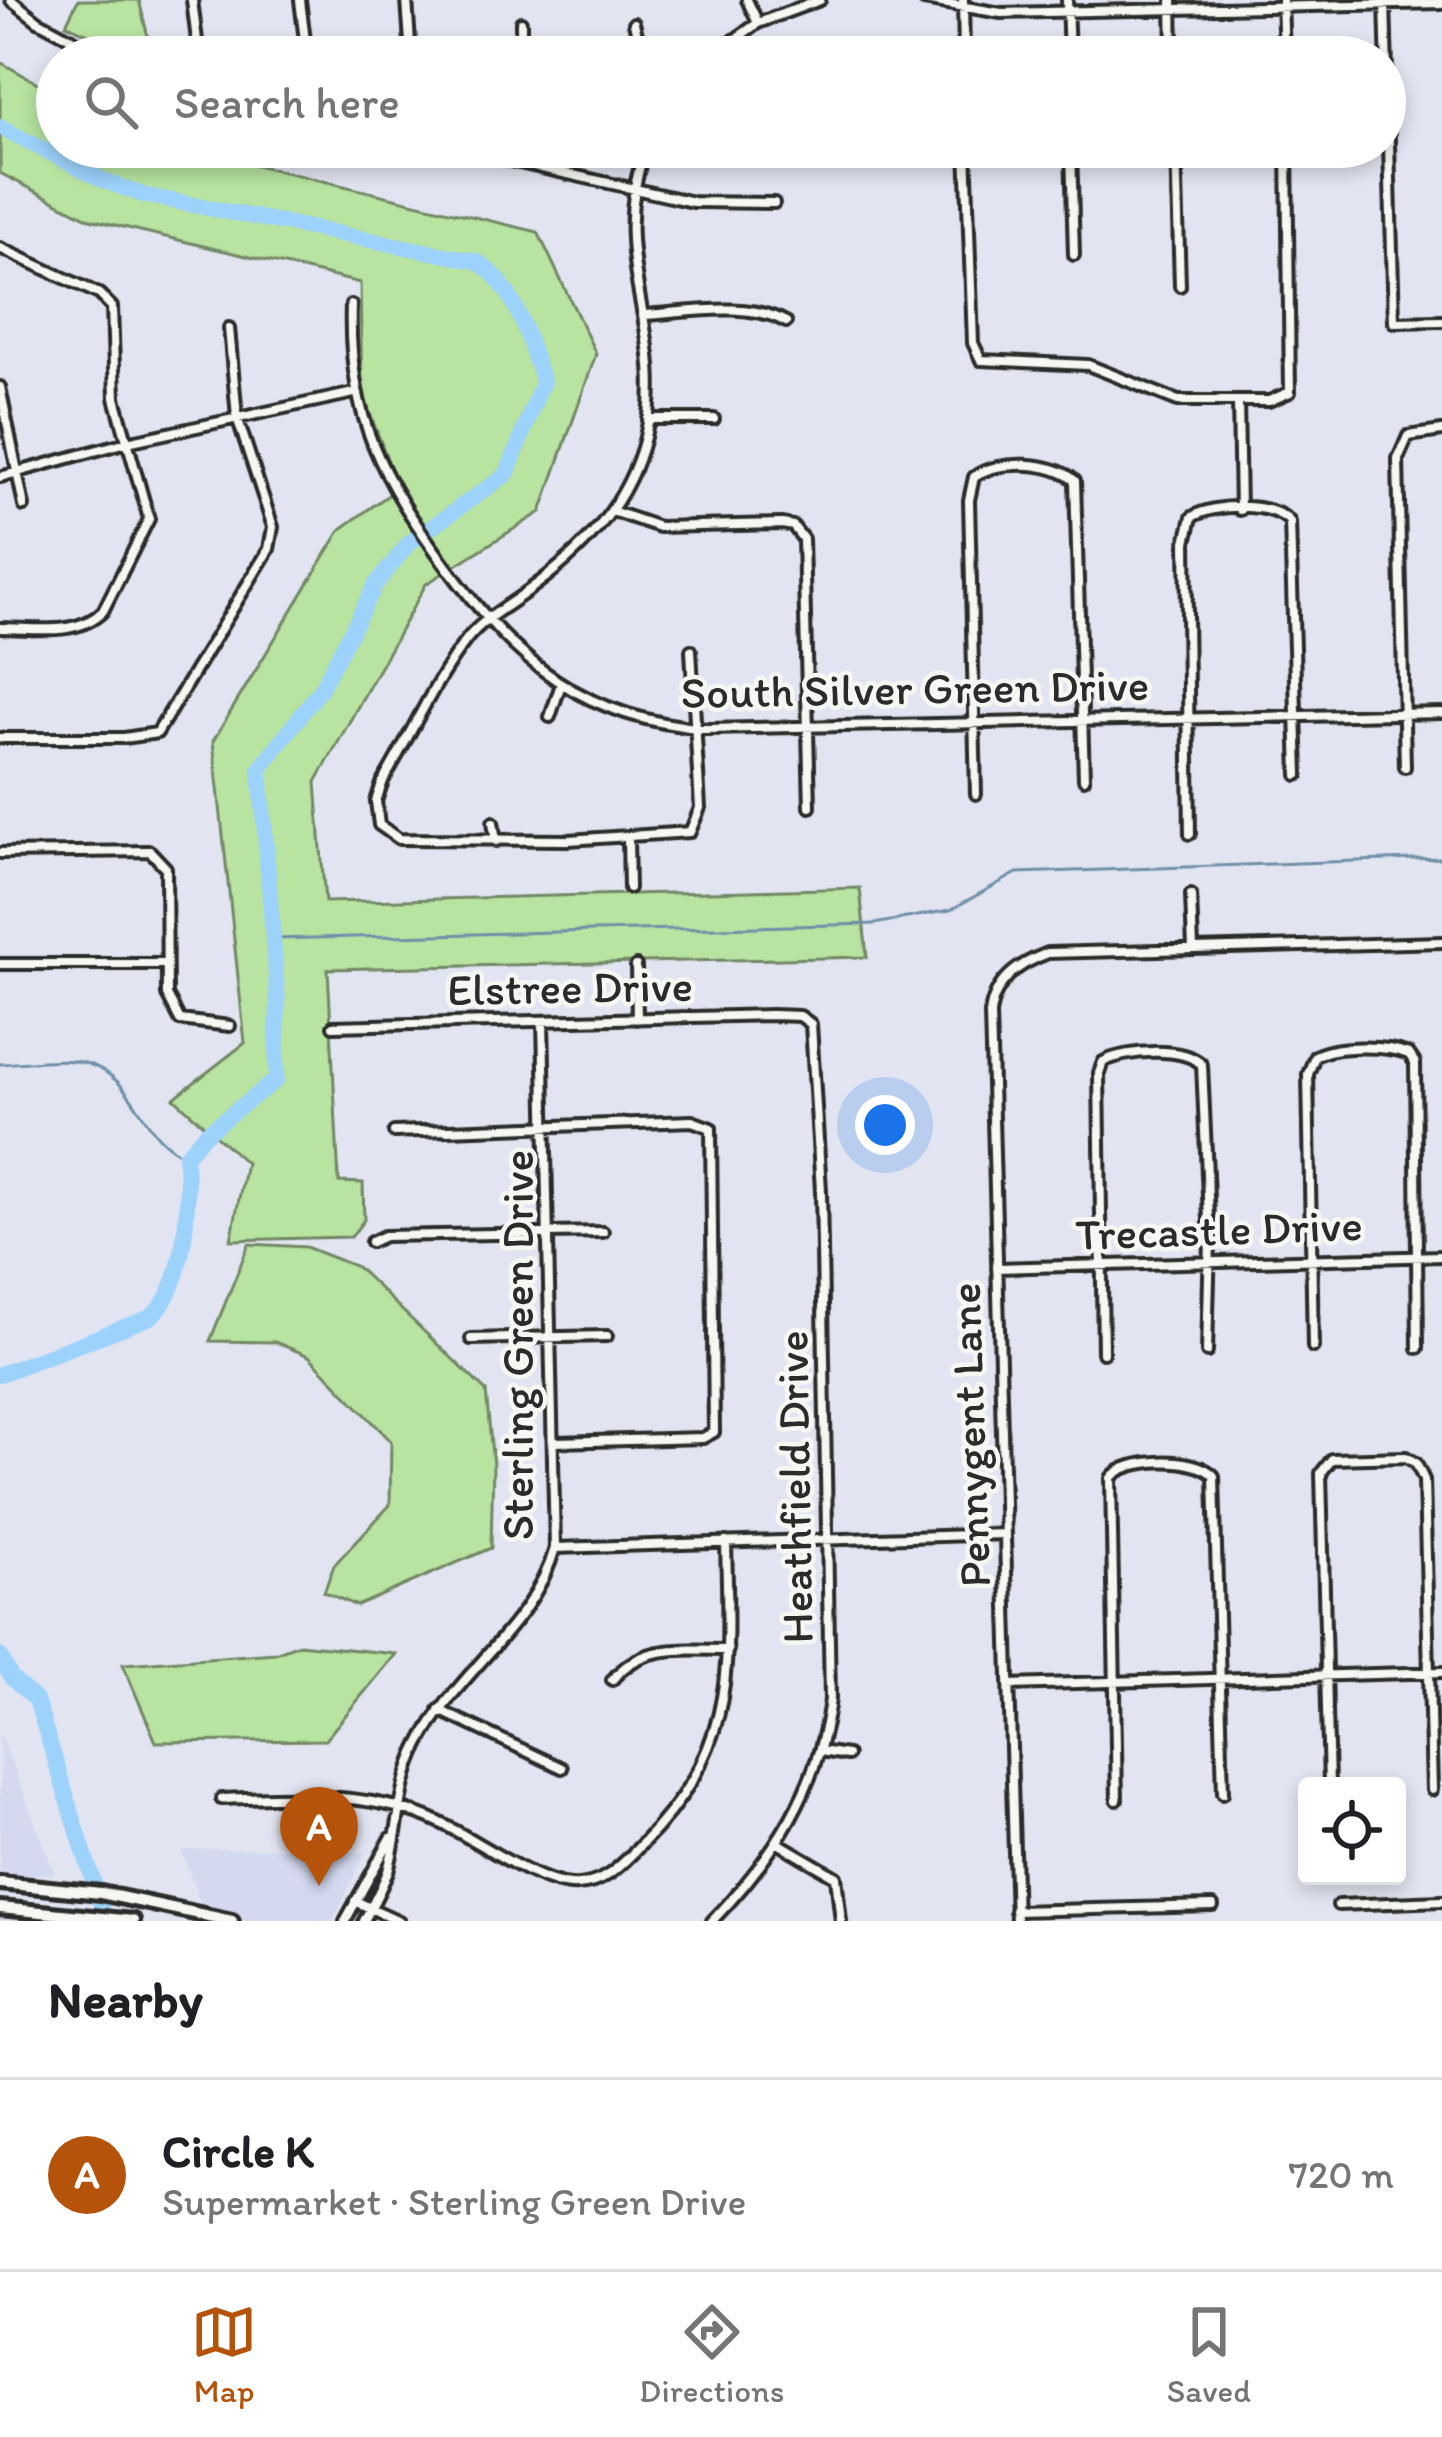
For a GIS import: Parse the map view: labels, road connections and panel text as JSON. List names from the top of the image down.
{
  "streets": {
    "street": [
      "South Silver Green Drive",
      "Elstree Drive",
      "Trecastle Drive",
      "Sterling Green Drive",
      "Pennygent Lane",
      "Heathfield Drive"
    ]
  },
  "crossings": [
    ["Elstree Drive", "Sterling Green Drive"],
    ["Elstree Drive", "Heathfield Drive"],
    ["Trecastle Drive", "Pennygent Lane"]
  ],
  "page": {
    "search": "Search here",
    "pins": "A",
    "heading": "Nearby",
    "list": [
      {
        "mark": "A",
        "name": "Circle K",
        "note": "Supermarket · Sterling Green Drive",
        "value": "720 m"
      }
    ],
    "nav": ["Map", "Directions", "Saved"]
  }
}
